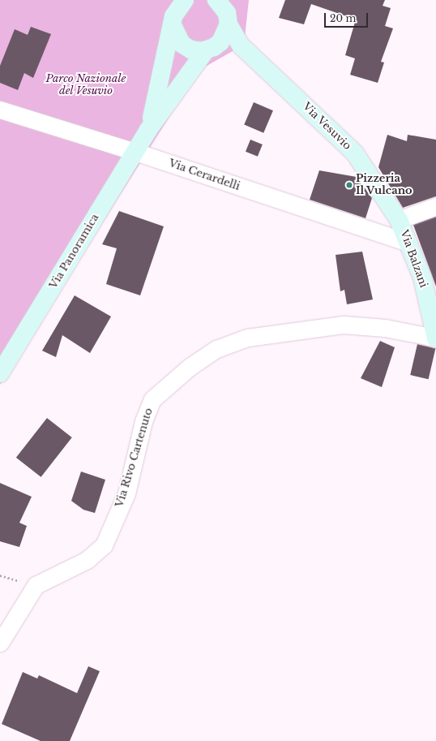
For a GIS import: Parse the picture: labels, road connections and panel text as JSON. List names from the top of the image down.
{
  "streets": {
    "street": [
      "Via Vesuvio",
      "Via Cerardelli",
      "Via Panoramica",
      "Via Balzani",
      "Via Rivo Cartenuto"
    ]
  },
  "crossings": [
    ["Via Vesuvio", "Via Panoramica"],
    ["Via Vesuvio", "Via Balzani"],
    ["Via Cerardelli", "Via Panoramica"],
    ["Via Cerardelli", "Via Balzani"],
    ["Via Balzani", "Via Rivo Cartenuto"]
  ],
  "parks": ["Parco Nazionale del Vesuvio"],
  "places": ["Pizzeria Il Vulcano"],
  "scale_bar": "20 m"
}
